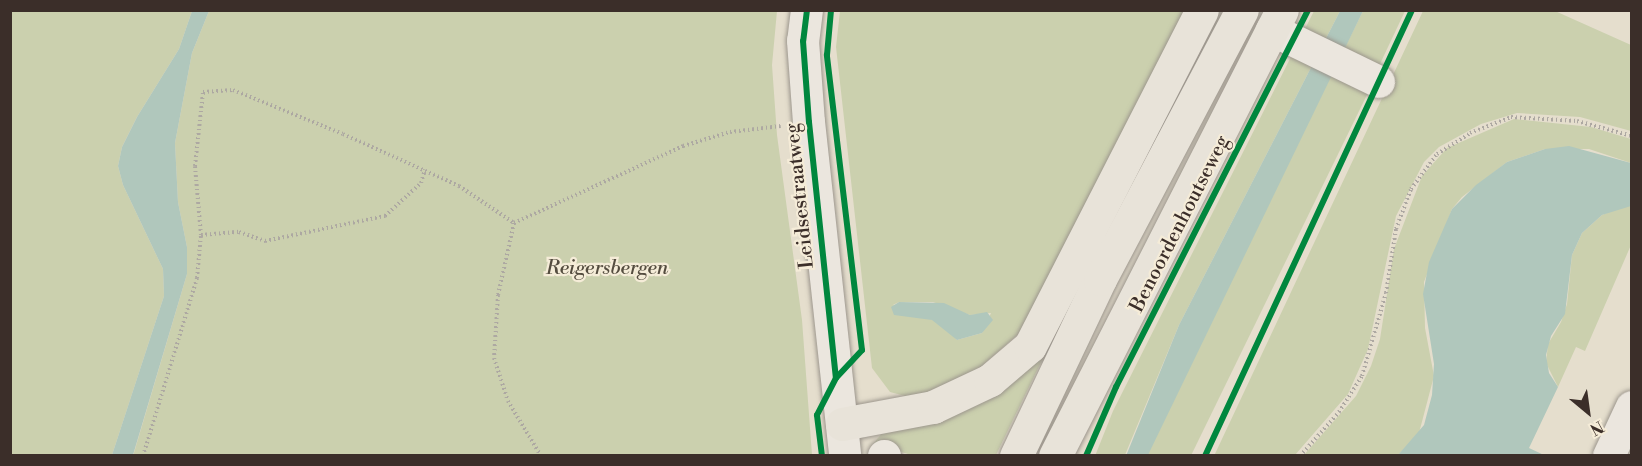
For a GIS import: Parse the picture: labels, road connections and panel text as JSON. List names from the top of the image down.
{
  "streets": {
    "main road": ["Benoordenhoutseweg"],
    "street": ["Leidsestraatweg"]
  },
  "parks": ["Reigersbergen"],
  "north": "bottom right"
}
